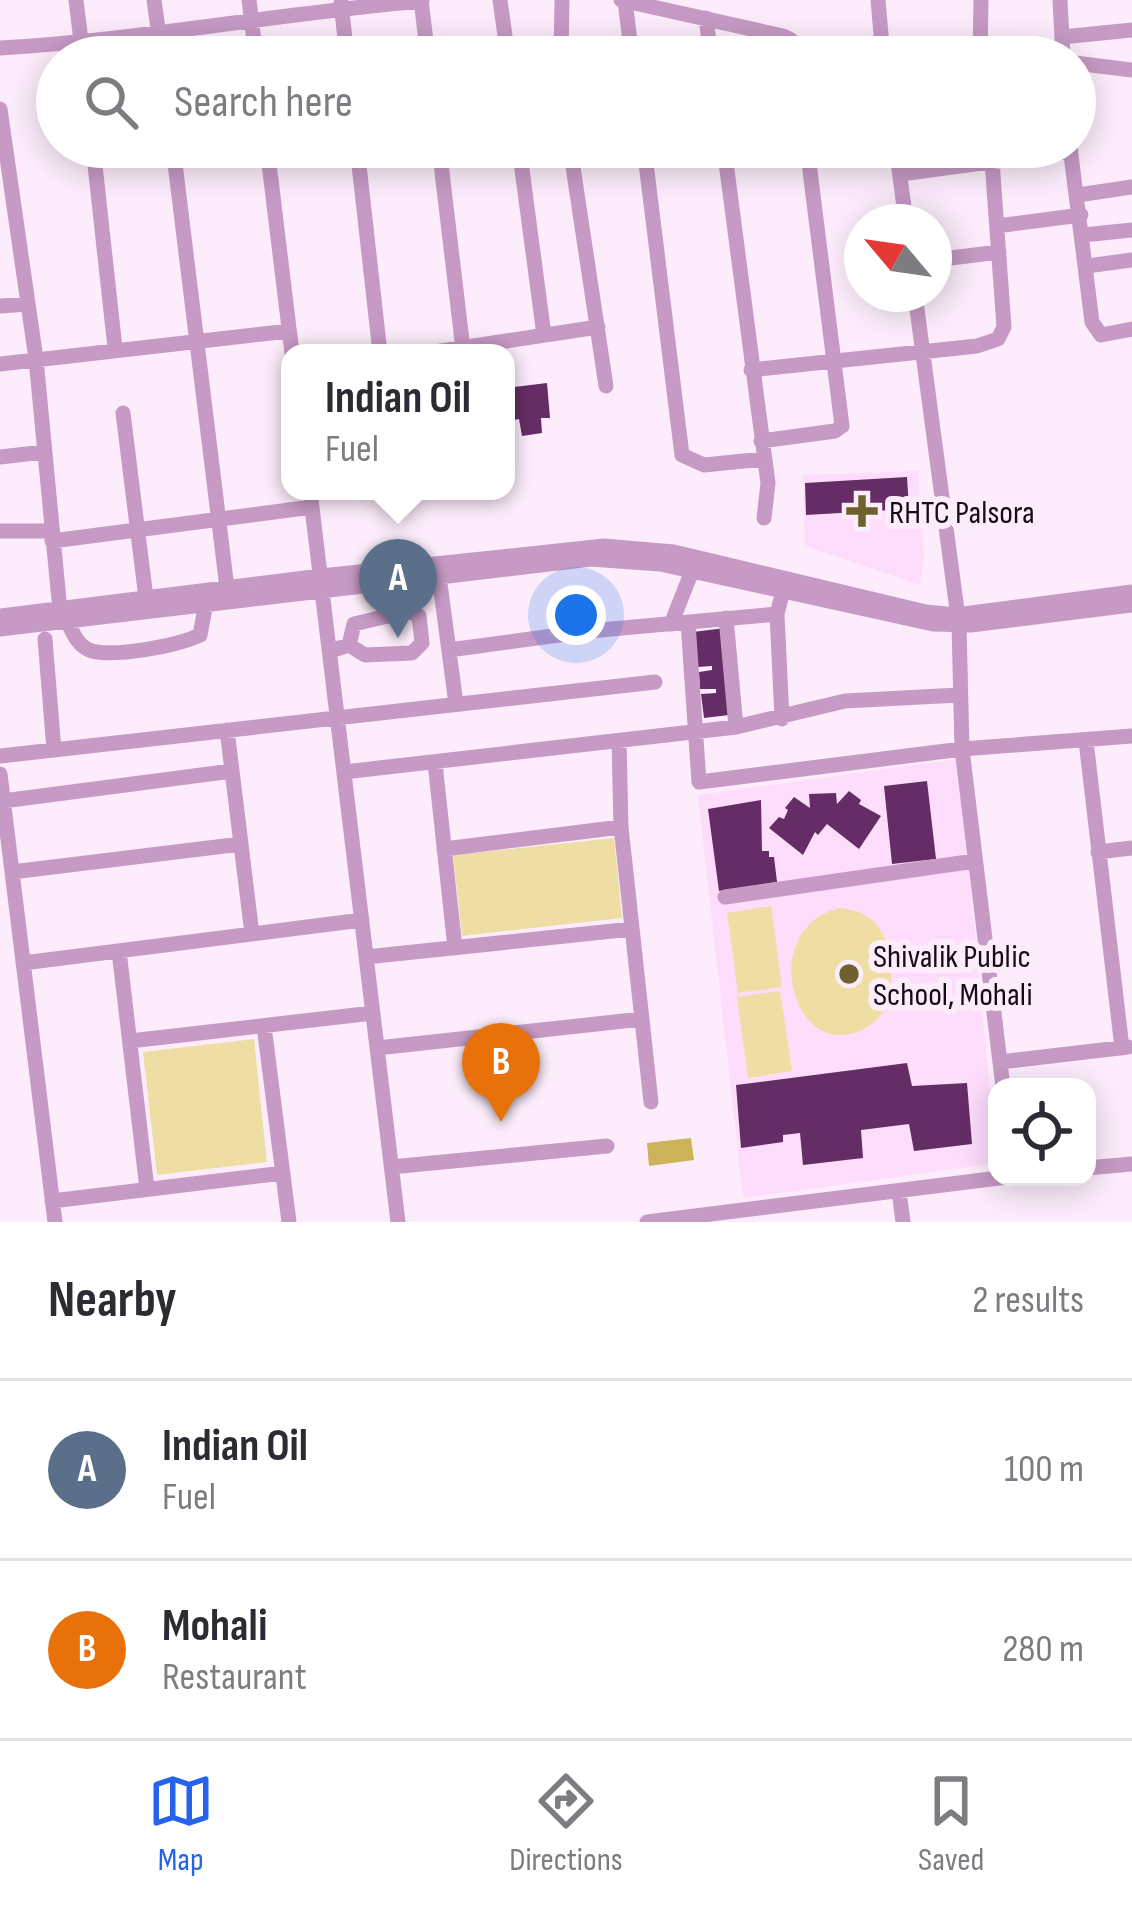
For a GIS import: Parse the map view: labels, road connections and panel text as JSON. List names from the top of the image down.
{
  "places": {
    "health": ["RHTC Palsora"],
    "other": ["Shivalik Public School, Mohali"]
  },
  "north": "top left",
  "page": {
    "search": "Search here",
    "popup": ["Indian Oil", "Fuel"],
    "pins": ["A", "B"],
    "heading": ["Nearby", "2 results"],
    "list": [
      {
        "mark": "A",
        "name": "Indian Oil",
        "note": "Fuel",
        "value": "100 m"
      },
      {
        "mark": "B",
        "name": "Mohali",
        "note": "Restaurant",
        "value": "280 m"
      }
    ],
    "nav": ["Map", "Directions", "Saved"]
  }
}
